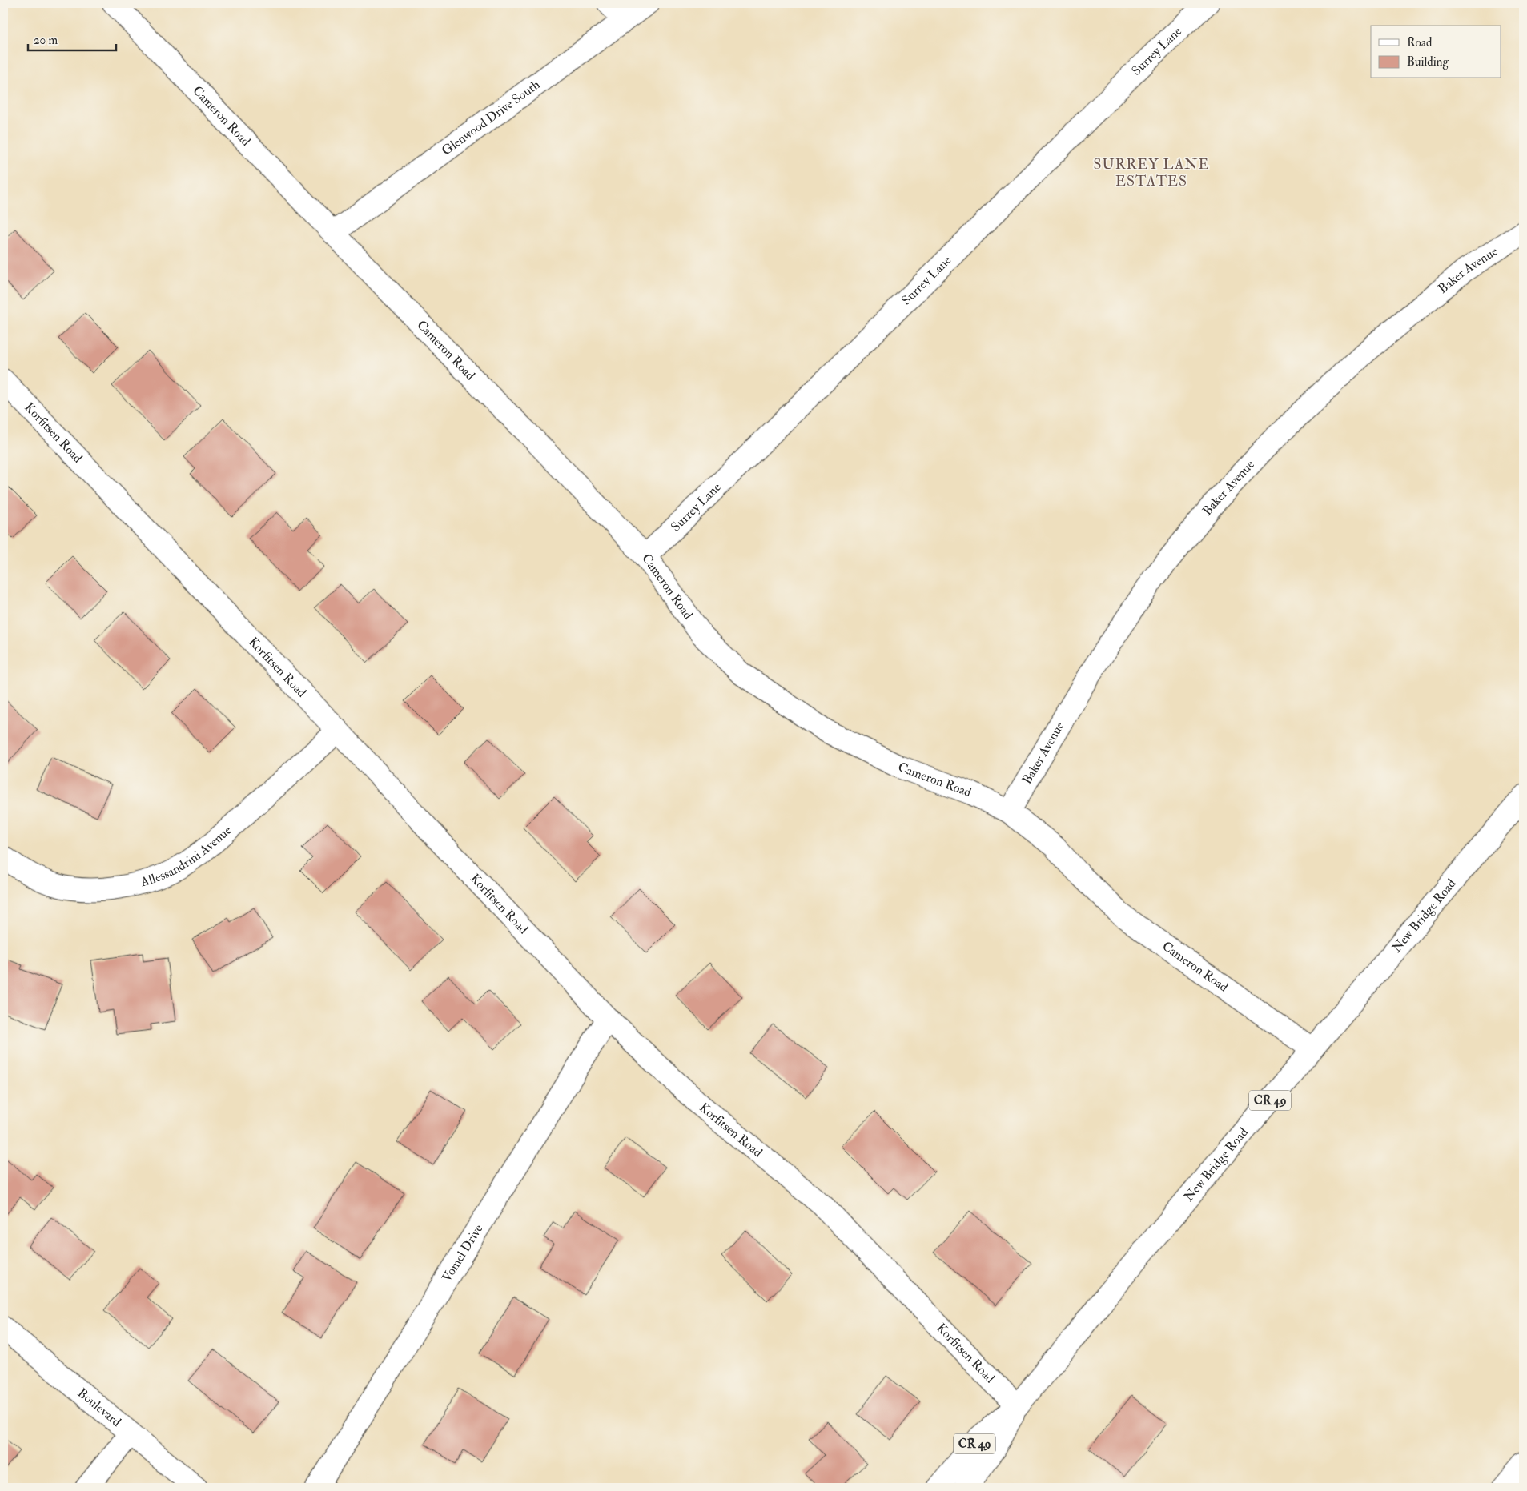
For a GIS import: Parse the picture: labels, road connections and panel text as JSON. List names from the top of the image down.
{
  "streets": {
    "street": [
      "Surrey Lane",
      "Cameron Road",
      "Glenwood Drive South",
      "Baker Avenue",
      "Korfitsen Road",
      "Allessandrini Avenue",
      "New Bridge Road",
      "CR 49",
      "Vomel Drive",
      "Boulevard"
    ]
  },
  "crossings": [
    ["Surrey Lane", "Cameron Road"],
    ["Cameron Road", "Glenwood Drive South"],
    ["Cameron Road", "Baker Avenue"],
    ["Cameron Road", "New Bridge Road"],
    ["Korfitsen Road", "Allessandrini Avenue"],
    ["Korfitsen Road", "New Bridge Road"],
    ["Korfitsen Road", "Vomel Drive"]
  ],
  "districts": ["SURREY LANE ESTATES"],
  "legend": ["Road", "Building"],
  "scale_bar": "20 m"
}
